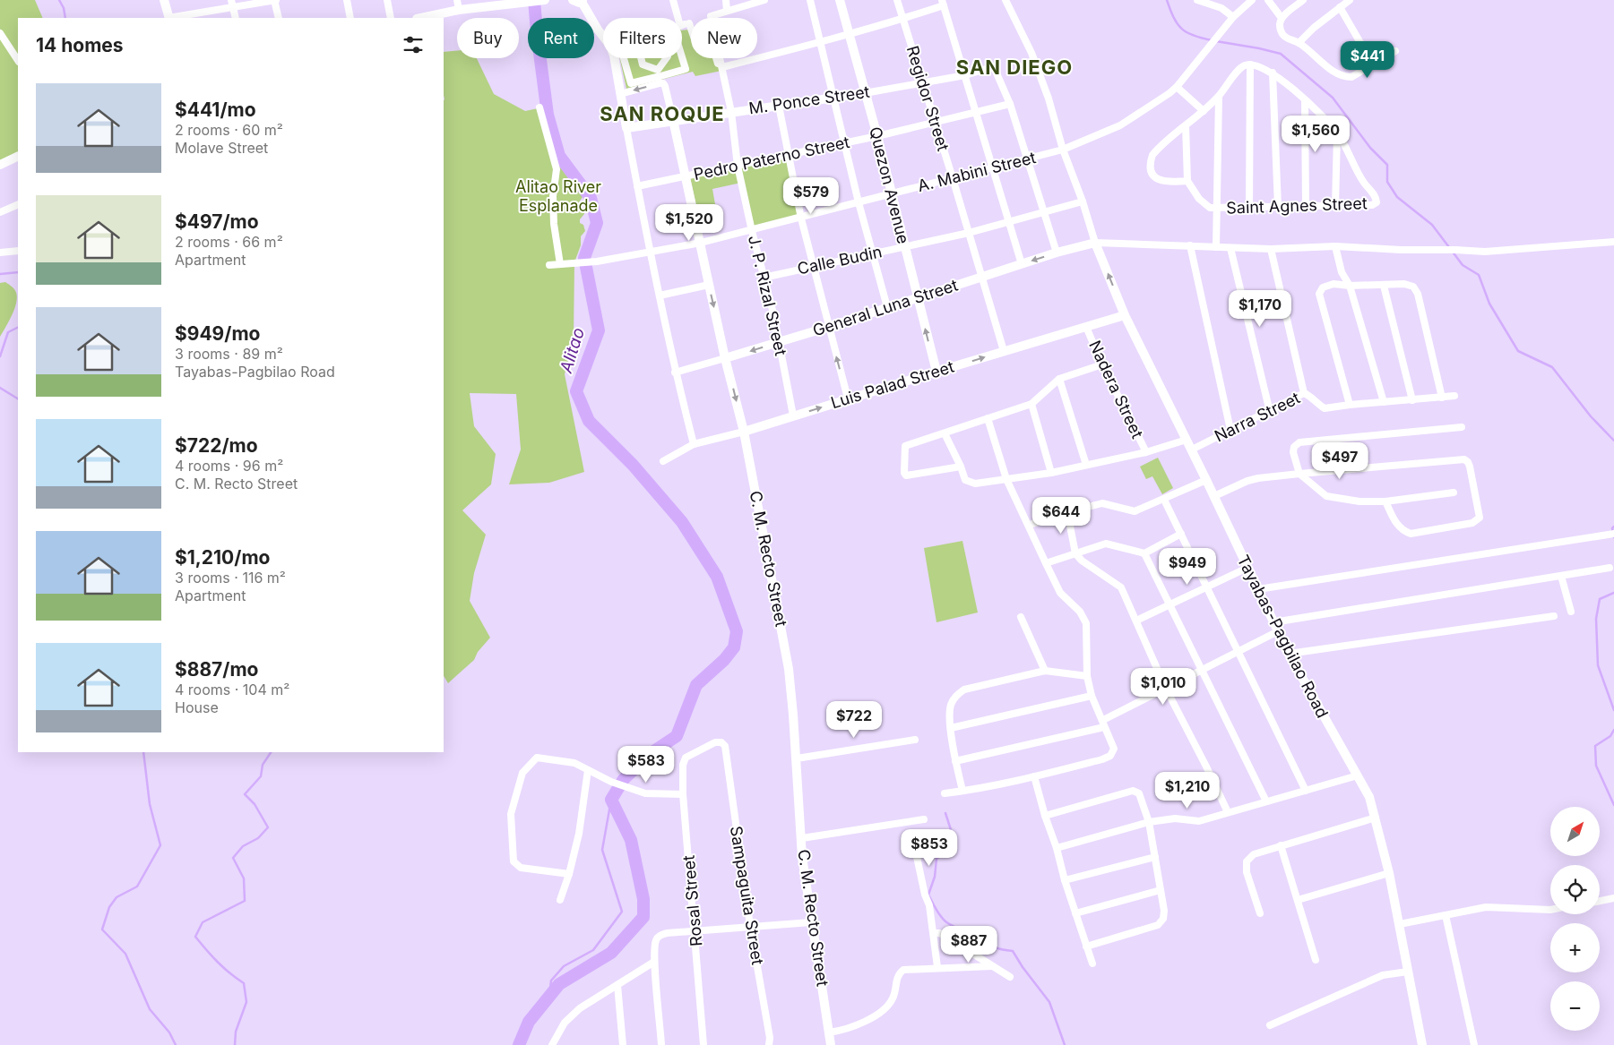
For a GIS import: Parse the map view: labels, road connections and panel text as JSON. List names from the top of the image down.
{
  "streets": {
    "main road": [
      "M. Ponce Street",
      "Quezon Avenue",
      "General Luna Street",
      "Luis Palad Street",
      "C. M. Recto Street",
      "Tayabas-Pagbilao Road"
    ],
    "street": [
      "Regidor Street",
      "Pedro Paterno Street",
      "A. Mabini Street",
      "Saint Agnes Street",
      "Calle Budin",
      "J. P. Rizal Street",
      "Nadera Street",
      "Narra Street",
      "Sampaguita Street",
      "Rosal Street"
    ]
  },
  "crossings": [
    ["Regidor Street", "M. Ponce Street"],
    ["Regidor Street", "Pedro Paterno Street"],
    ["Regidor Street", "A. Mabini Street"],
    ["Regidor Street", "Calle Budin"],
    ["Regidor Street", "General Luna Street"],
    ["Regidor Street", "Luis Palad Street"],
    ["M. Ponce Street", "Pedro Paterno Street"],
    ["M. Ponce Street", "Quezon Avenue"],
    ["M. Ponce Street", "J. P. Rizal Street"],
    ["M. Ponce Street", "C. M. Recto Street"],
    ["Pedro Paterno Street", "Quezon Avenue"],
    ["Pedro Paterno Street", "J. P. Rizal Street"],
    ["Pedro Paterno Street", "C. M. Recto Street"],
    ["A. Mabini Street", "Quezon Avenue"],
    ["A. Mabini Street", "J. P. Rizal Street"],
    ["A. Mabini Street", "C. M. Recto Street"],
    ["Quezon Avenue", "Calle Budin"],
    ["Quezon Avenue", "General Luna Street"],
    ["Quezon Avenue", "Luis Palad Street"],
    ["Calle Budin", "J. P. Rizal Street"],
    ["J. P. Rizal Street", "General Luna Street"],
    ["J. P. Rizal Street", "Luis Palad Street"],
    ["General Luna Street", "C. M. Recto Street"],
    ["General Luna Street", "Tayabas-Pagbilao Road"],
    ["Luis Palad Street", "Nadera Street"],
    ["Luis Palad Street", "C. M. Recto Street"],
    ["Luis Palad Street", "Tayabas-Pagbilao Road"],
    ["Narra Street", "Tayabas-Pagbilao Road"],
    ["Sampaguita Street", "Rosal Street"]
  ],
  "districts": ["SAN DIEGO", "SAN ROQUE"],
  "water": ["Alitao"],
  "parks": ["Alitao River Esplanade"],
  "north": "top right",
  "page": {
    "chip": [
      "Buy",
      "Rent",
      "Filters",
      "New"
    ],
    "heading": "14 homes",
    "price": [
      "$441",
      "$1,560",
      "$579",
      "$1,520",
      "$1,170",
      "$497",
      "$644",
      "$949",
      "$1,010",
      "$722",
      "$583",
      "$1,210",
      "$853",
      "$887"
    ],
    "list": [
      {
        "name": "$441/mo",
        "note": "2 rooms · 60 m² · Molave Street"
      },
      {
        "name": "$497/mo",
        "note": "2 rooms · 66 m² · Apartment"
      },
      {
        "name": "$949/mo",
        "note": "3 rooms · 89 m² · Tayabas-Pagbilao Road"
      },
      {
        "name": "$722/mo",
        "note": "4 rooms · 96 m² · C. M. Recto Street"
      },
      {
        "name": "$1,210/mo",
        "note": "3 rooms · 116 m² · Apartment"
      },
      {
        "name": "$887/mo",
        "note": "4 rooms · 104 m² · House"
      }
    ],
    "map_buttons": ["+", "−"]
  }
}
